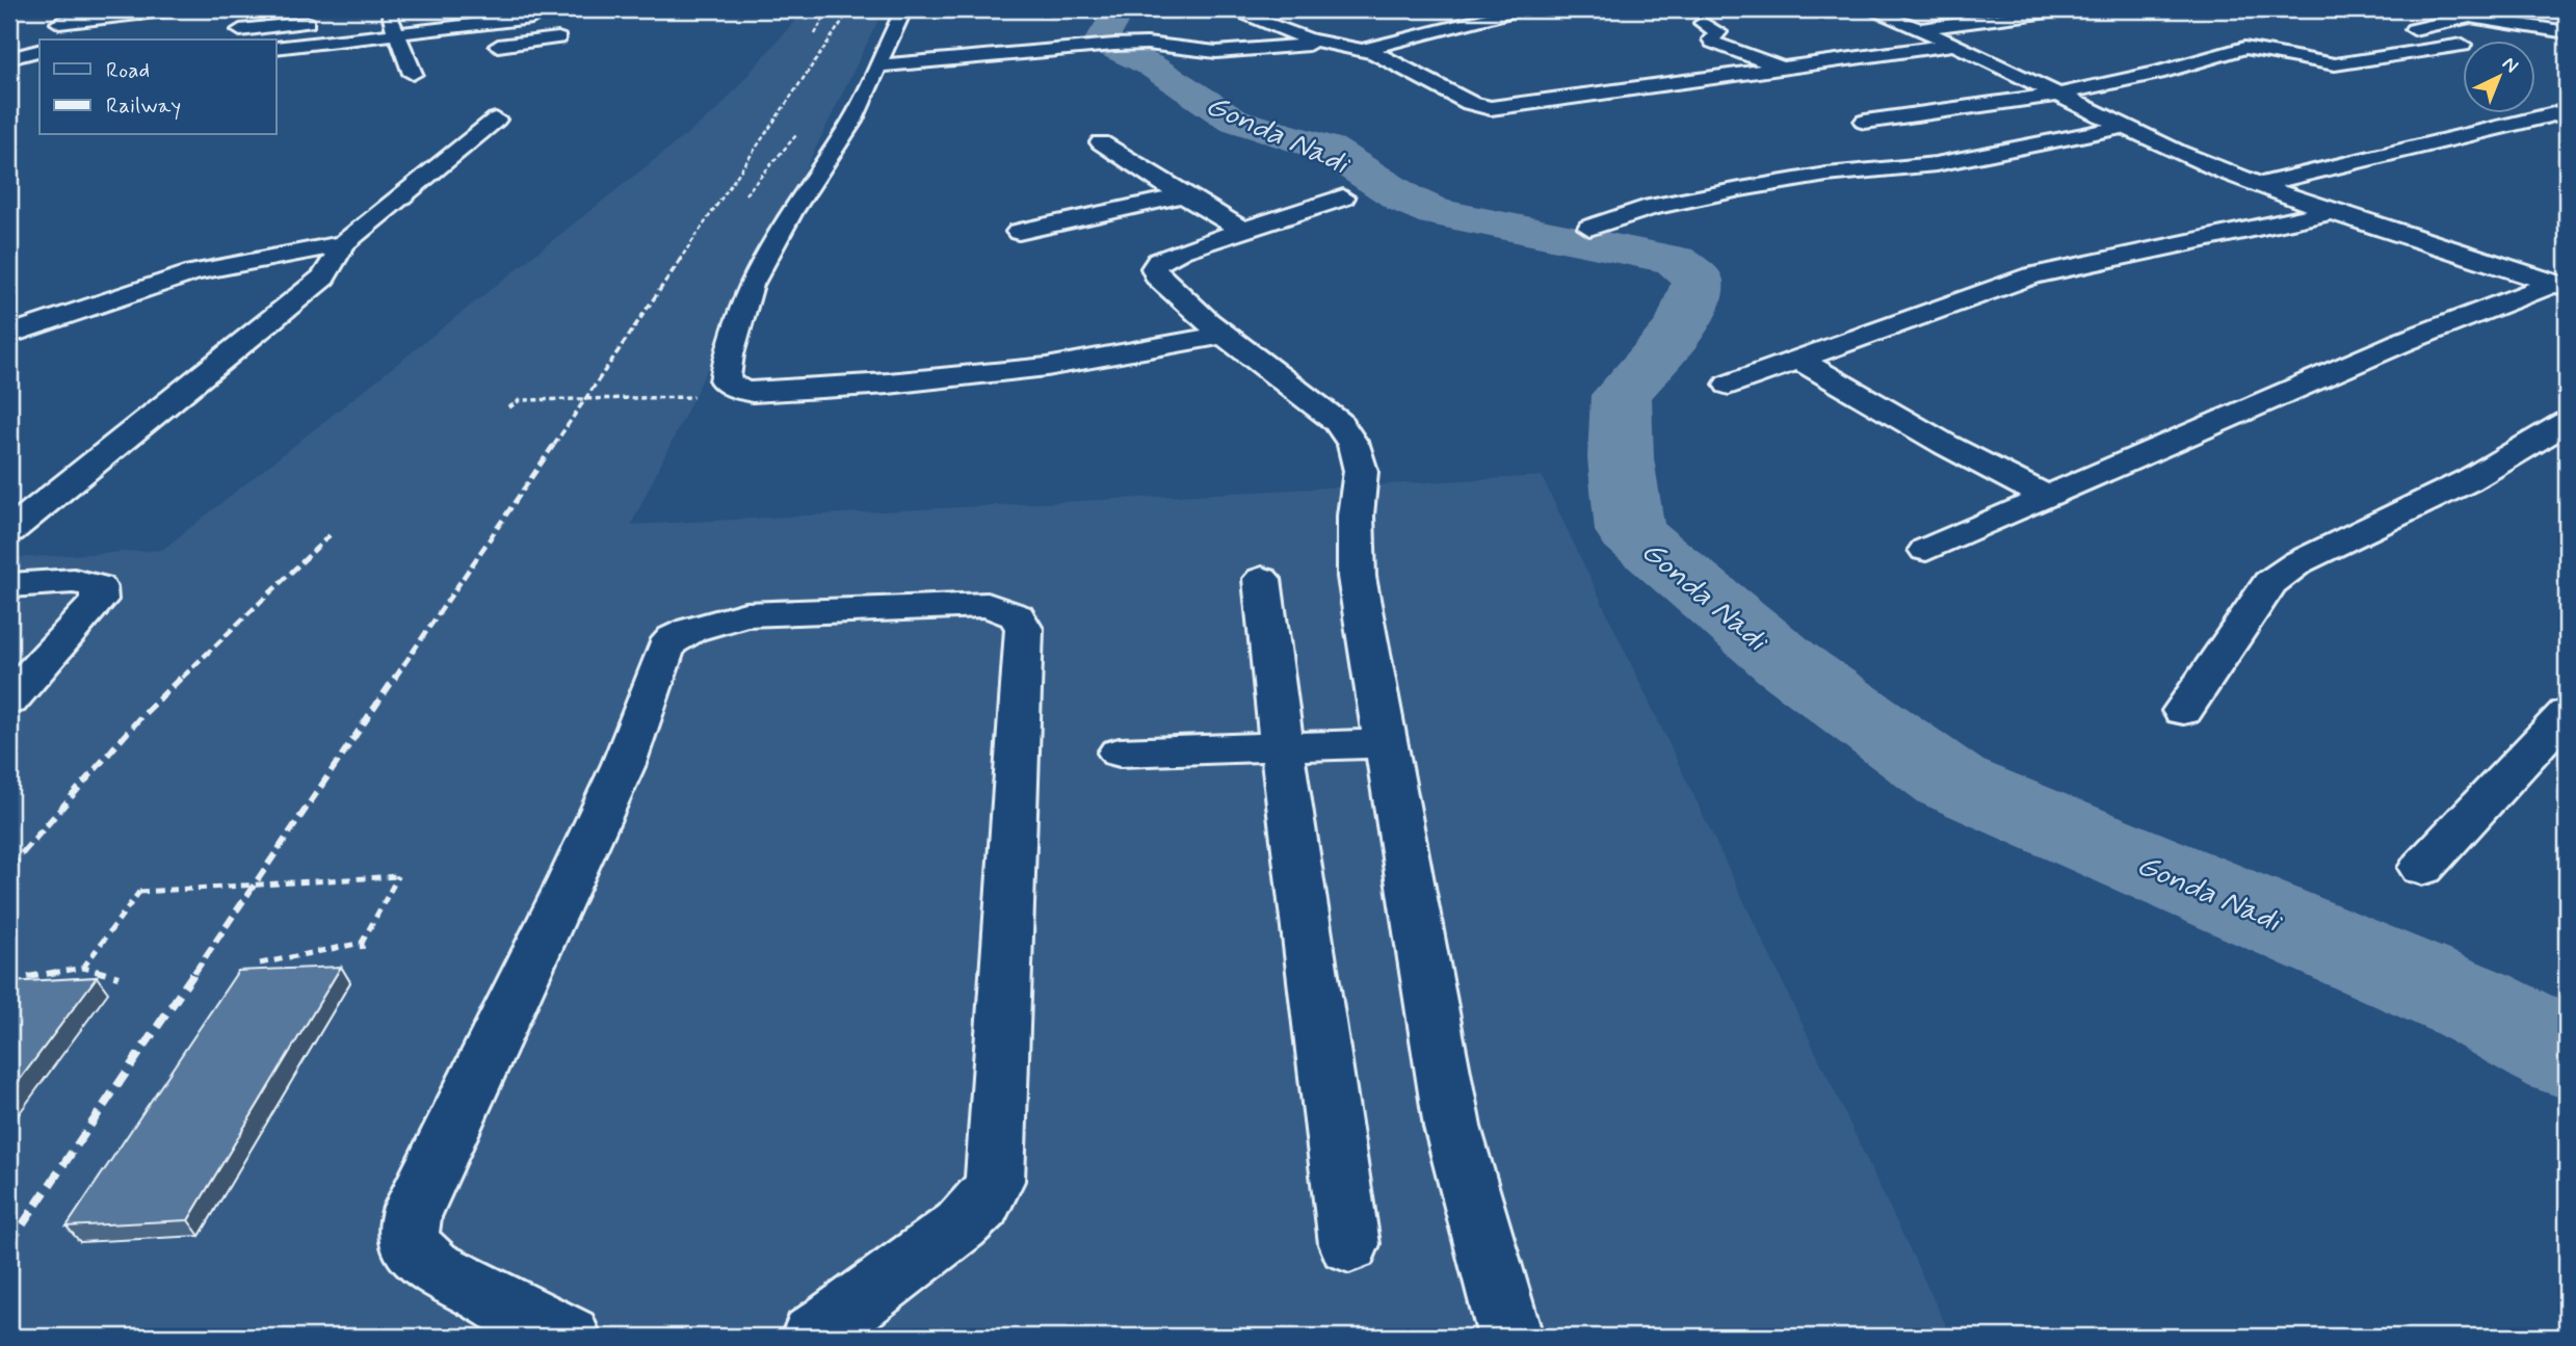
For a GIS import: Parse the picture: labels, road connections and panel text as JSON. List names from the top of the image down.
{
  "water": ["Gonda Nadi"],
  "legend": ["Road", "Railway"],
  "north": "top right"
}
